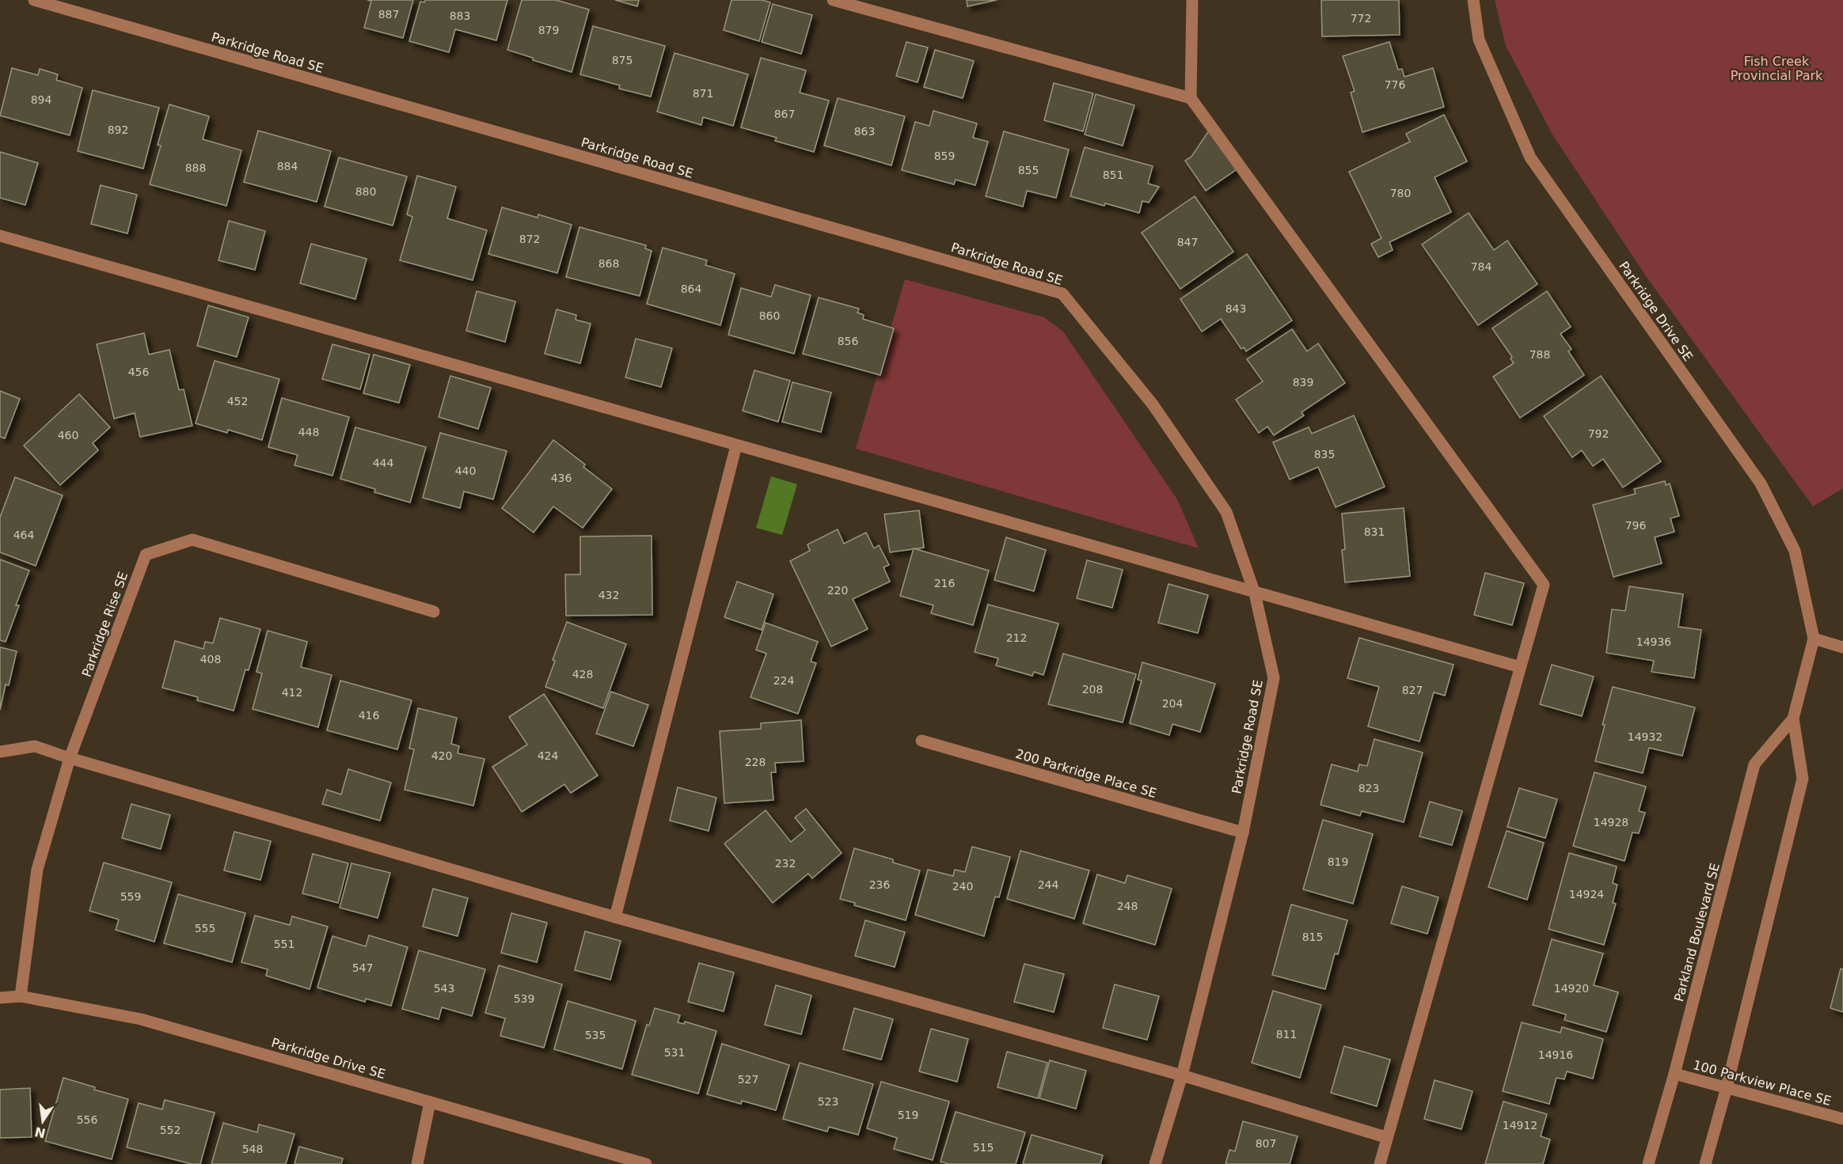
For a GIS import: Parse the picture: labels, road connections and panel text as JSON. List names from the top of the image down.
{
  "streets": {
    "street": [
      "Parkridge Road SE",
      "Parkridge Drive SE",
      "Parkridge Rise SE",
      "200 Parkridge Place SE",
      "Parkland Boulevard SE",
      "100 Parkview Place SE"
    ]
  },
  "crossings": [
    ["Parkridge Road SE", "200 Parkridge Place SE"],
    ["Parkridge Drive SE", "Parkridge Rise SE"],
    ["Parkridge Drive SE", "Parkland Boulevard SE"],
    ["Parkland Boulevard SE", "100 Parkview Place SE"]
  ],
  "parks": ["Fish Creek Provincial Park"],
  "house_numbers": [
    "887",
    "883",
    "772",
    "879",
    "875",
    "776",
    "871",
    "894",
    "867",
    "892",
    "863",
    "859",
    "884",
    "888",
    "855",
    "851",
    "880",
    "780",
    "872",
    "847",
    "868",
    "784",
    "864",
    "843",
    "860",
    "856",
    "788",
    "456",
    "839",
    "452",
    "448",
    "792",
    "460",
    "835",
    "444",
    "440",
    "436",
    "796",
    "831",
    "464",
    "216",
    "220",
    "432",
    "212",
    "14936",
    "408",
    "428",
    "224",
    "208",
    "827",
    "412",
    "204",
    "416",
    "14932",
    "420",
    "424",
    "228",
    "823",
    "14928",
    "819",
    "232",
    "236",
    "244",
    "240",
    "14924",
    "559",
    "248",
    "555",
    "815",
    "551",
    "547",
    "543",
    "14920",
    "539",
    "811",
    "535",
    "531",
    "14916",
    "527",
    "523",
    "519",
    "556",
    "14912",
    "552",
    "807",
    "515",
    "548"
  ],
  "north": "bottom"
}
